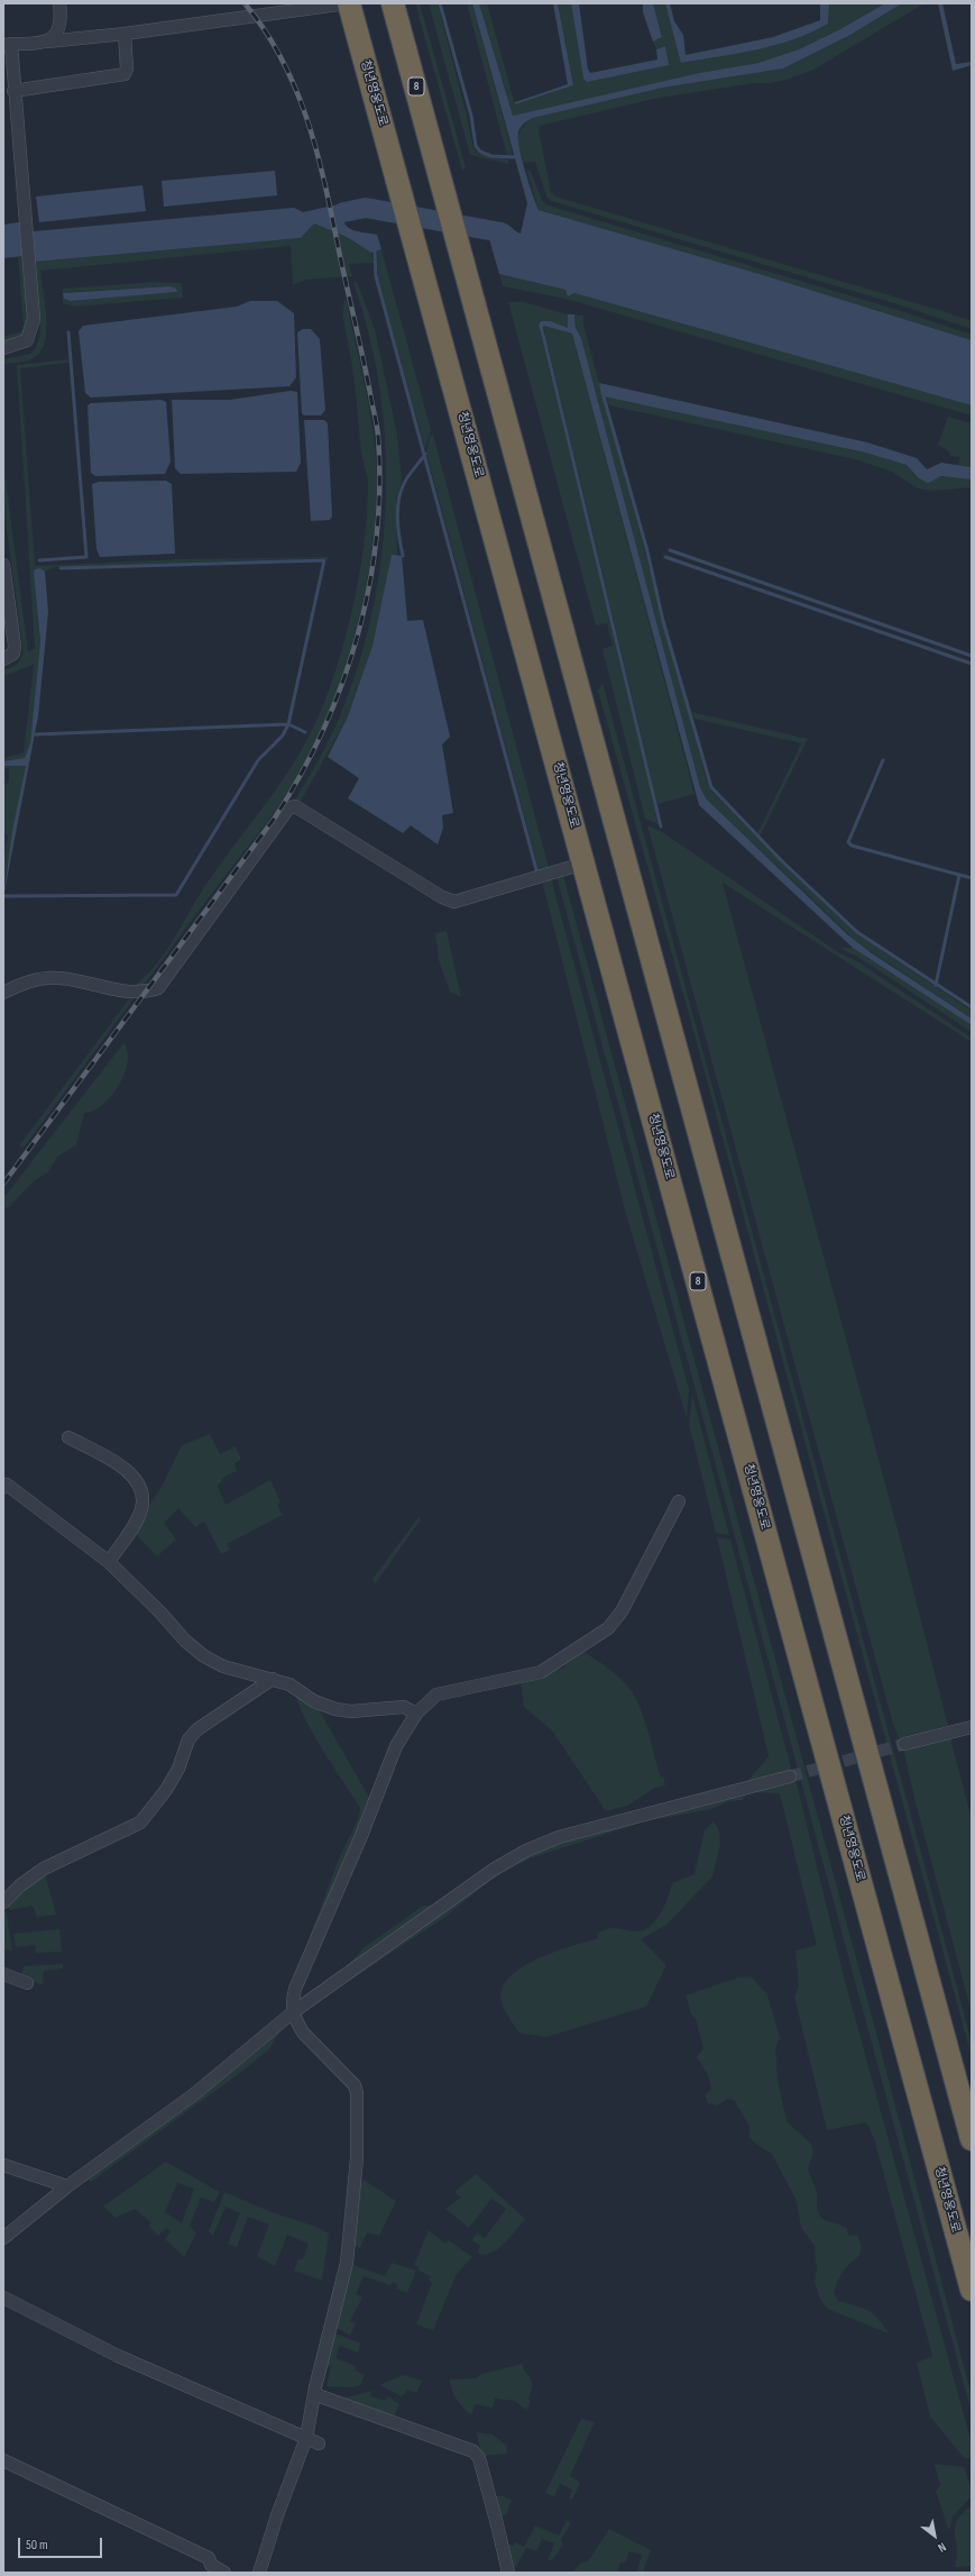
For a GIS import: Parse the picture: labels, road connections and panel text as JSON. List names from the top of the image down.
{
  "streets": {
    "highway": ["8", "청년영웅도로"]
  },
  "scale_bar": "50 m",
  "north": "bottom right"
}
